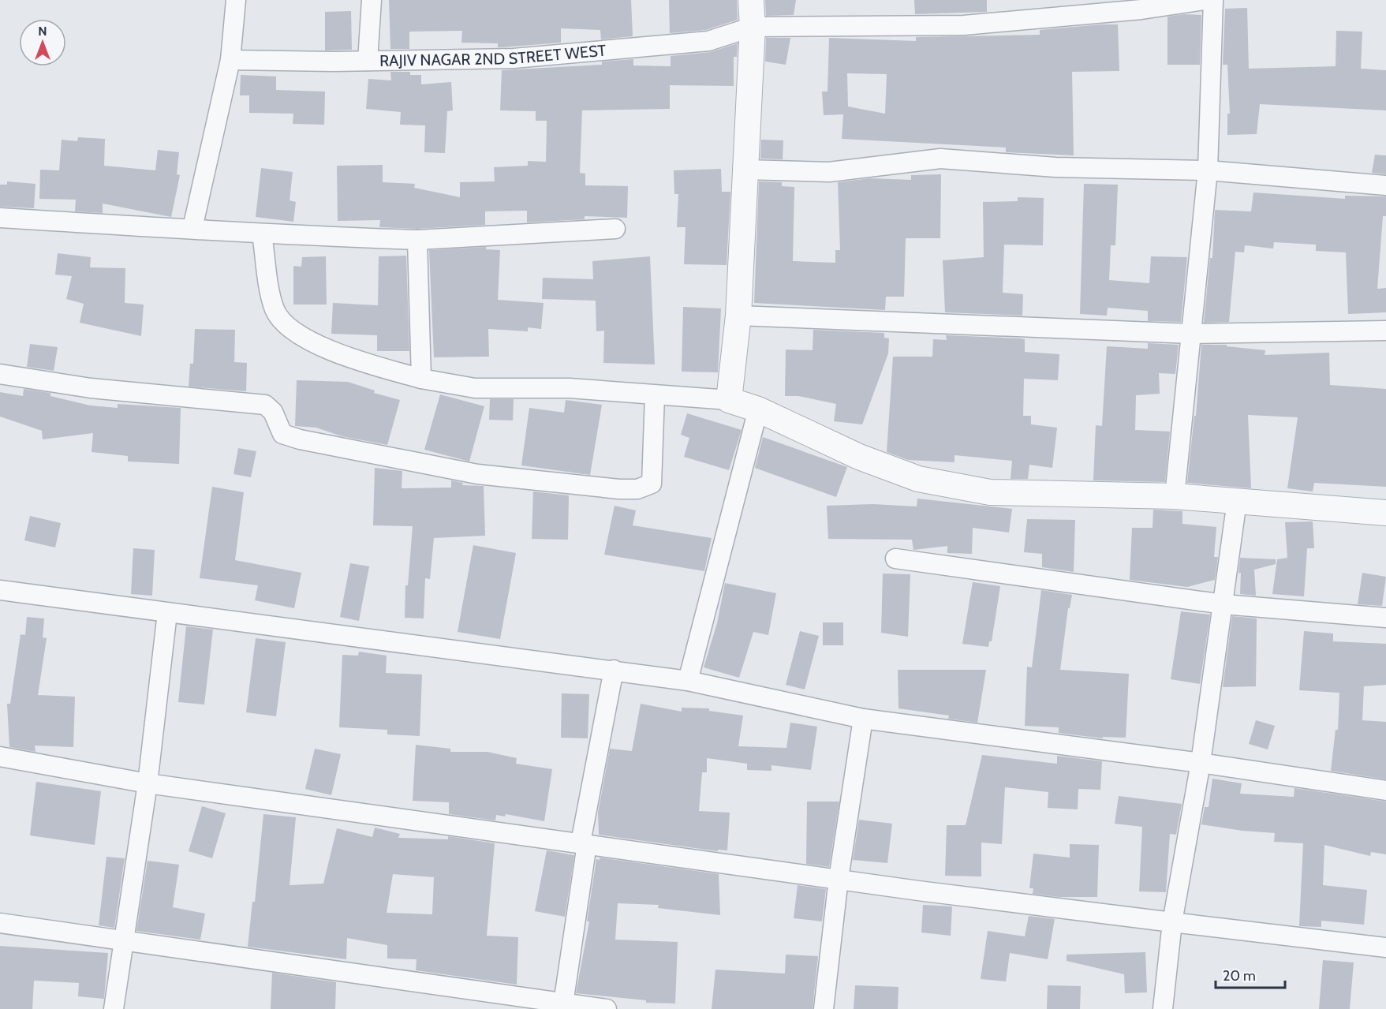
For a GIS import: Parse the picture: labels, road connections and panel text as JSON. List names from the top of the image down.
{
  "streets": {
    "street": ["RAJIV NAGAR 2ND STREET WEST"]
  },
  "scale_bar": "20 m",
  "north": "top"
}
